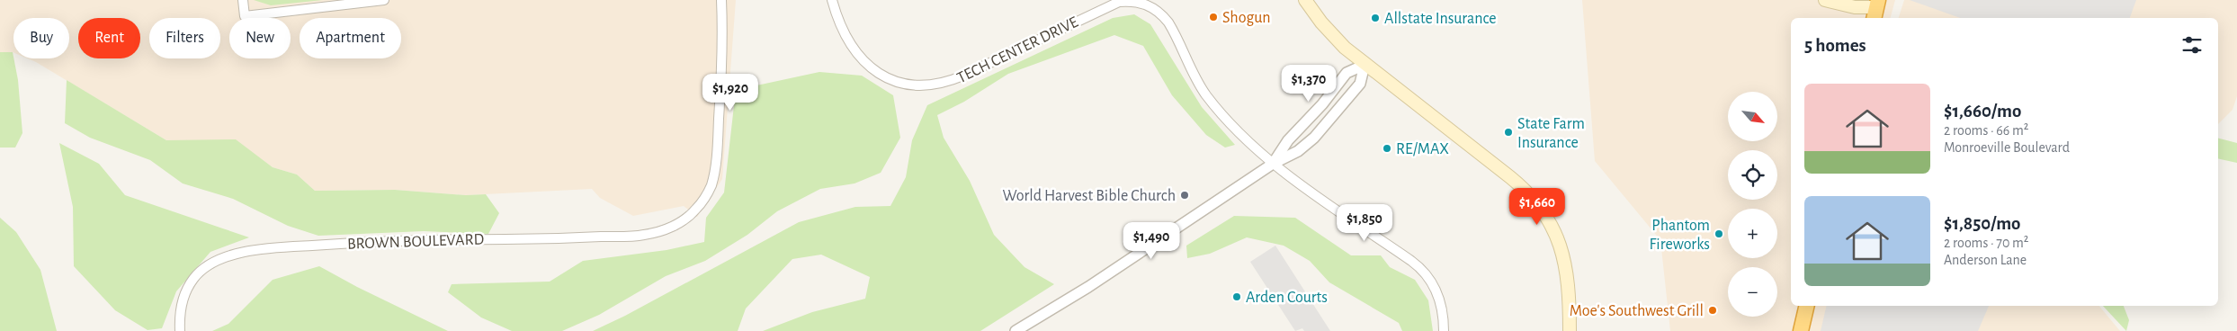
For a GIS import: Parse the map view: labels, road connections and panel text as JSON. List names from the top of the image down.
{
  "streets": {
    "street": ["TECH CENTER DRIVE", "BROWN BOULEVARD"]
  },
  "places": [
    "Shogun",
    "Allstate Insurance",
    "State Farm Insurance",
    "RE/MAX",
    "World Harvest Bible Church",
    "Phantom Fireworks",
    "Arden Courts",
    "Moe's Southwest Grill"
  ],
  "north": "bottom right",
  "page": {
    "chip": [
      "Buy",
      "Rent",
      "Filters",
      "New",
      "Apartment"
    ],
    "heading": "5 homes",
    "price": [
      "$1,370",
      "$1,920",
      "$1,660",
      "$1,850",
      "$1,490"
    ],
    "list": [
      {
        "name": "$1,660/mo",
        "note": "2 rooms · 66 m² · Monroeville Boulevard"
      },
      {
        "name": "$1,850/mo",
        "note": "2 rooms · 70 m² · Anderson Lane"
      }
    ],
    "map_buttons": ["+", "−"]
  }
}
